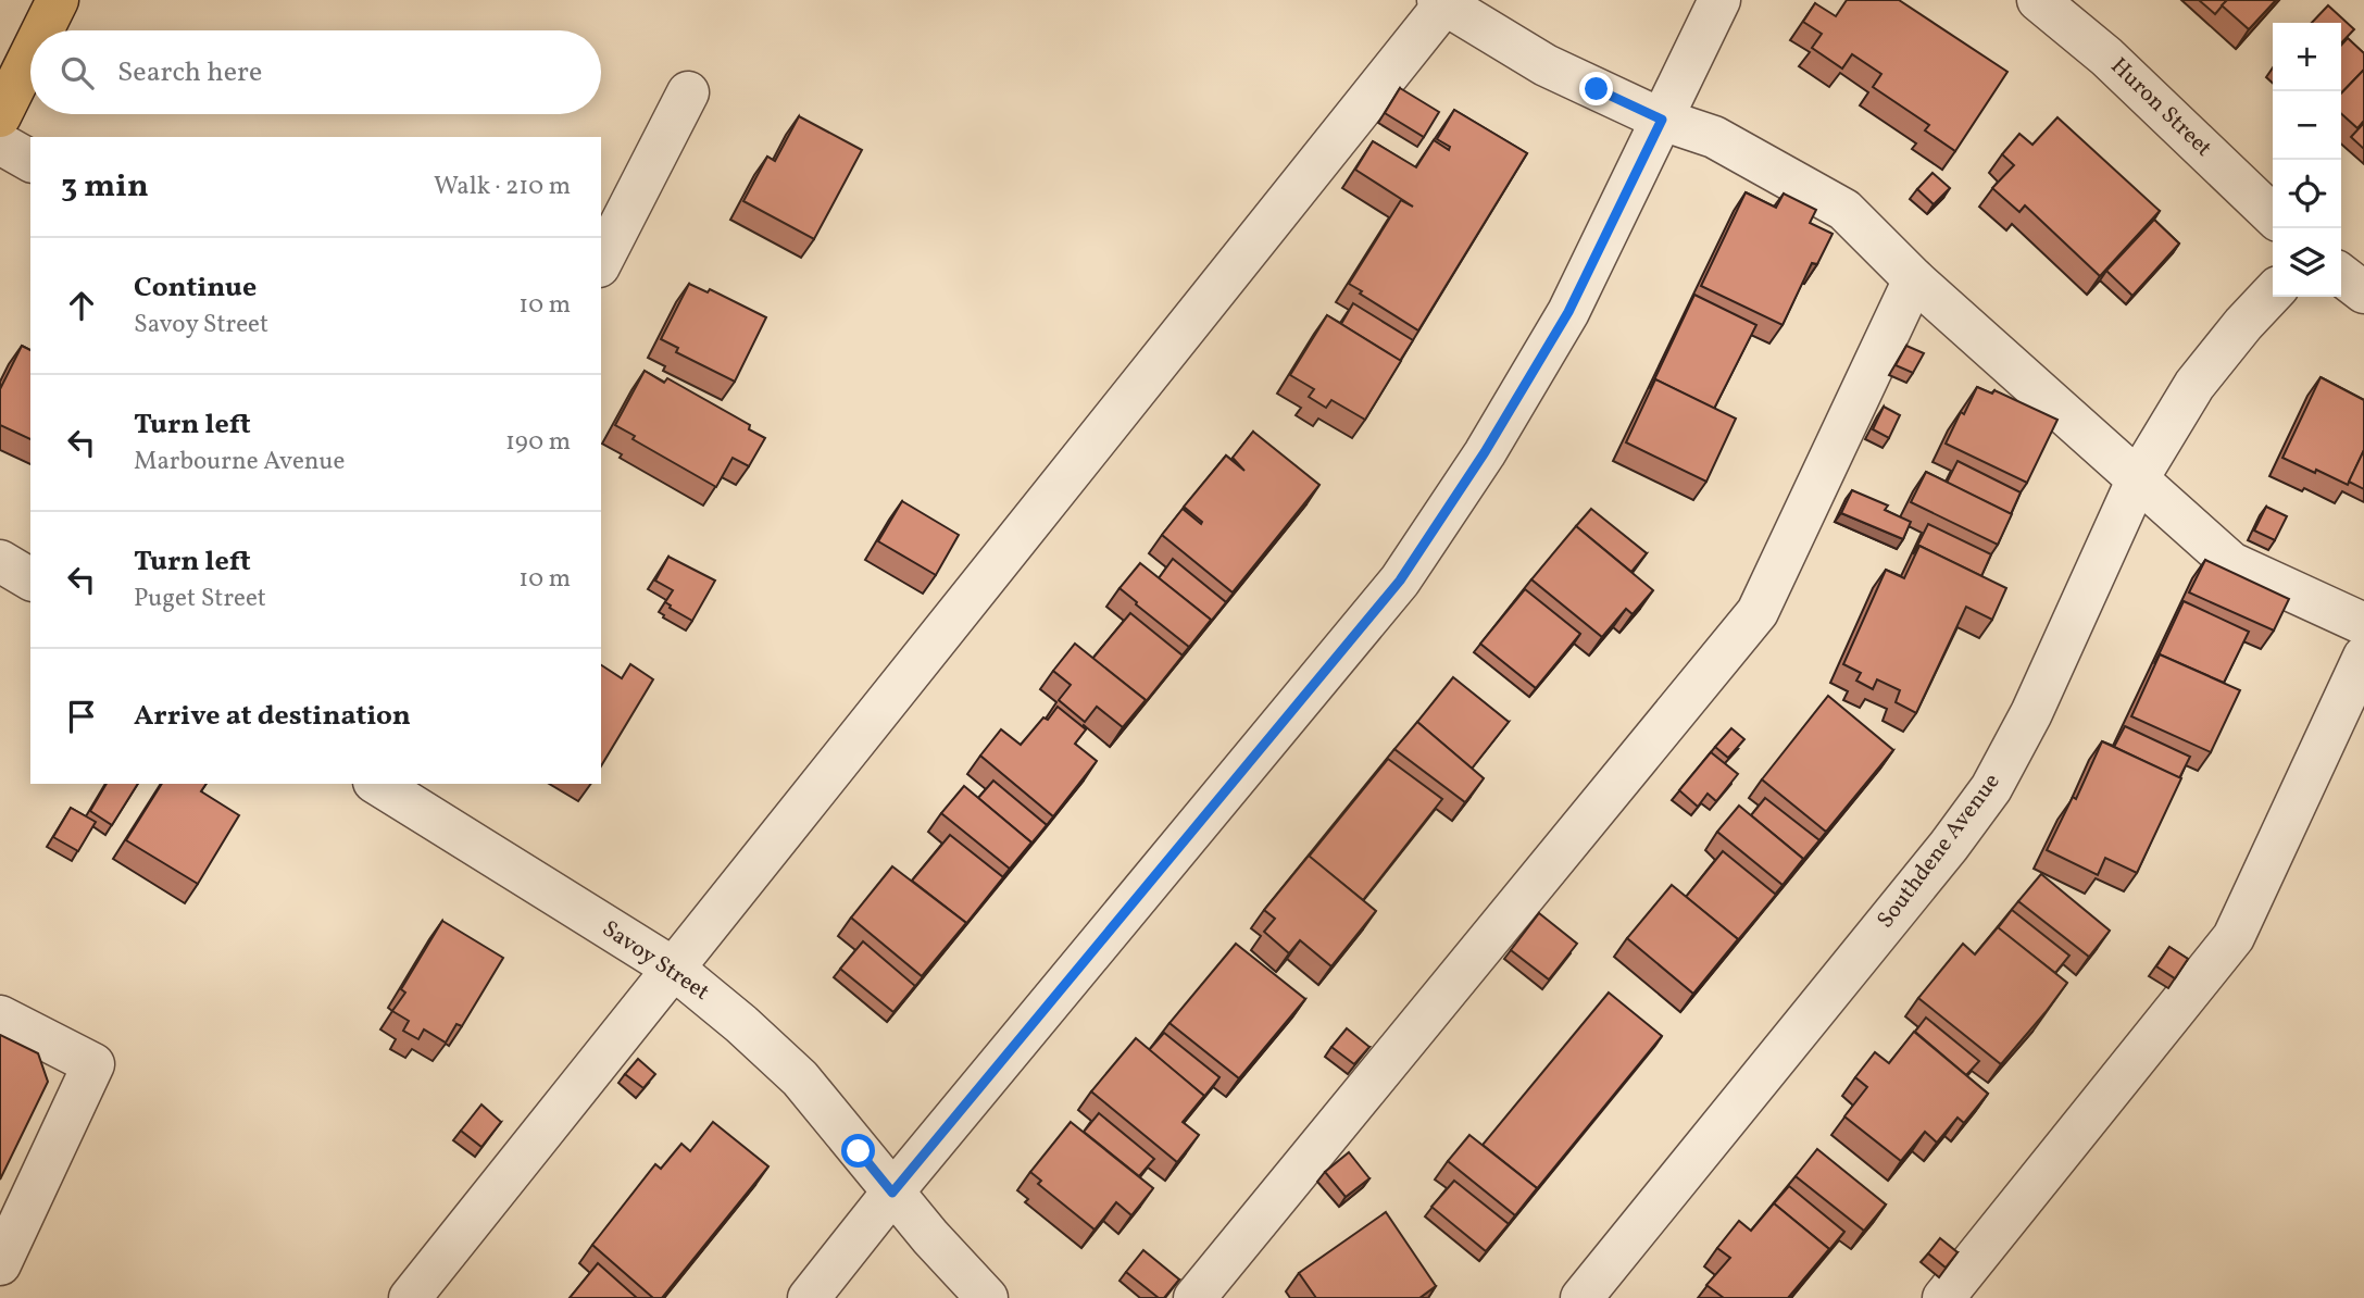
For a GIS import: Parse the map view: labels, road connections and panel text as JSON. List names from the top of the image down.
{
  "streets": {
    "street": ["Huron Street", "Southdene Avenue", "Savoy Street"]
  },
  "page": {
    "map_buttons": ["+", "−"],
    "search": "Search here",
    "heading": ["3 min", "Walk · 210 m"],
    "list": [
      ["Continue", "Savoy Street", "10 m"],
      ["Turn left", "Marbourne Avenue", "190 m"],
      ["Turn left", "Puget Street", "10 m"],
      "Arrive at destination"
    ]
  }
}
